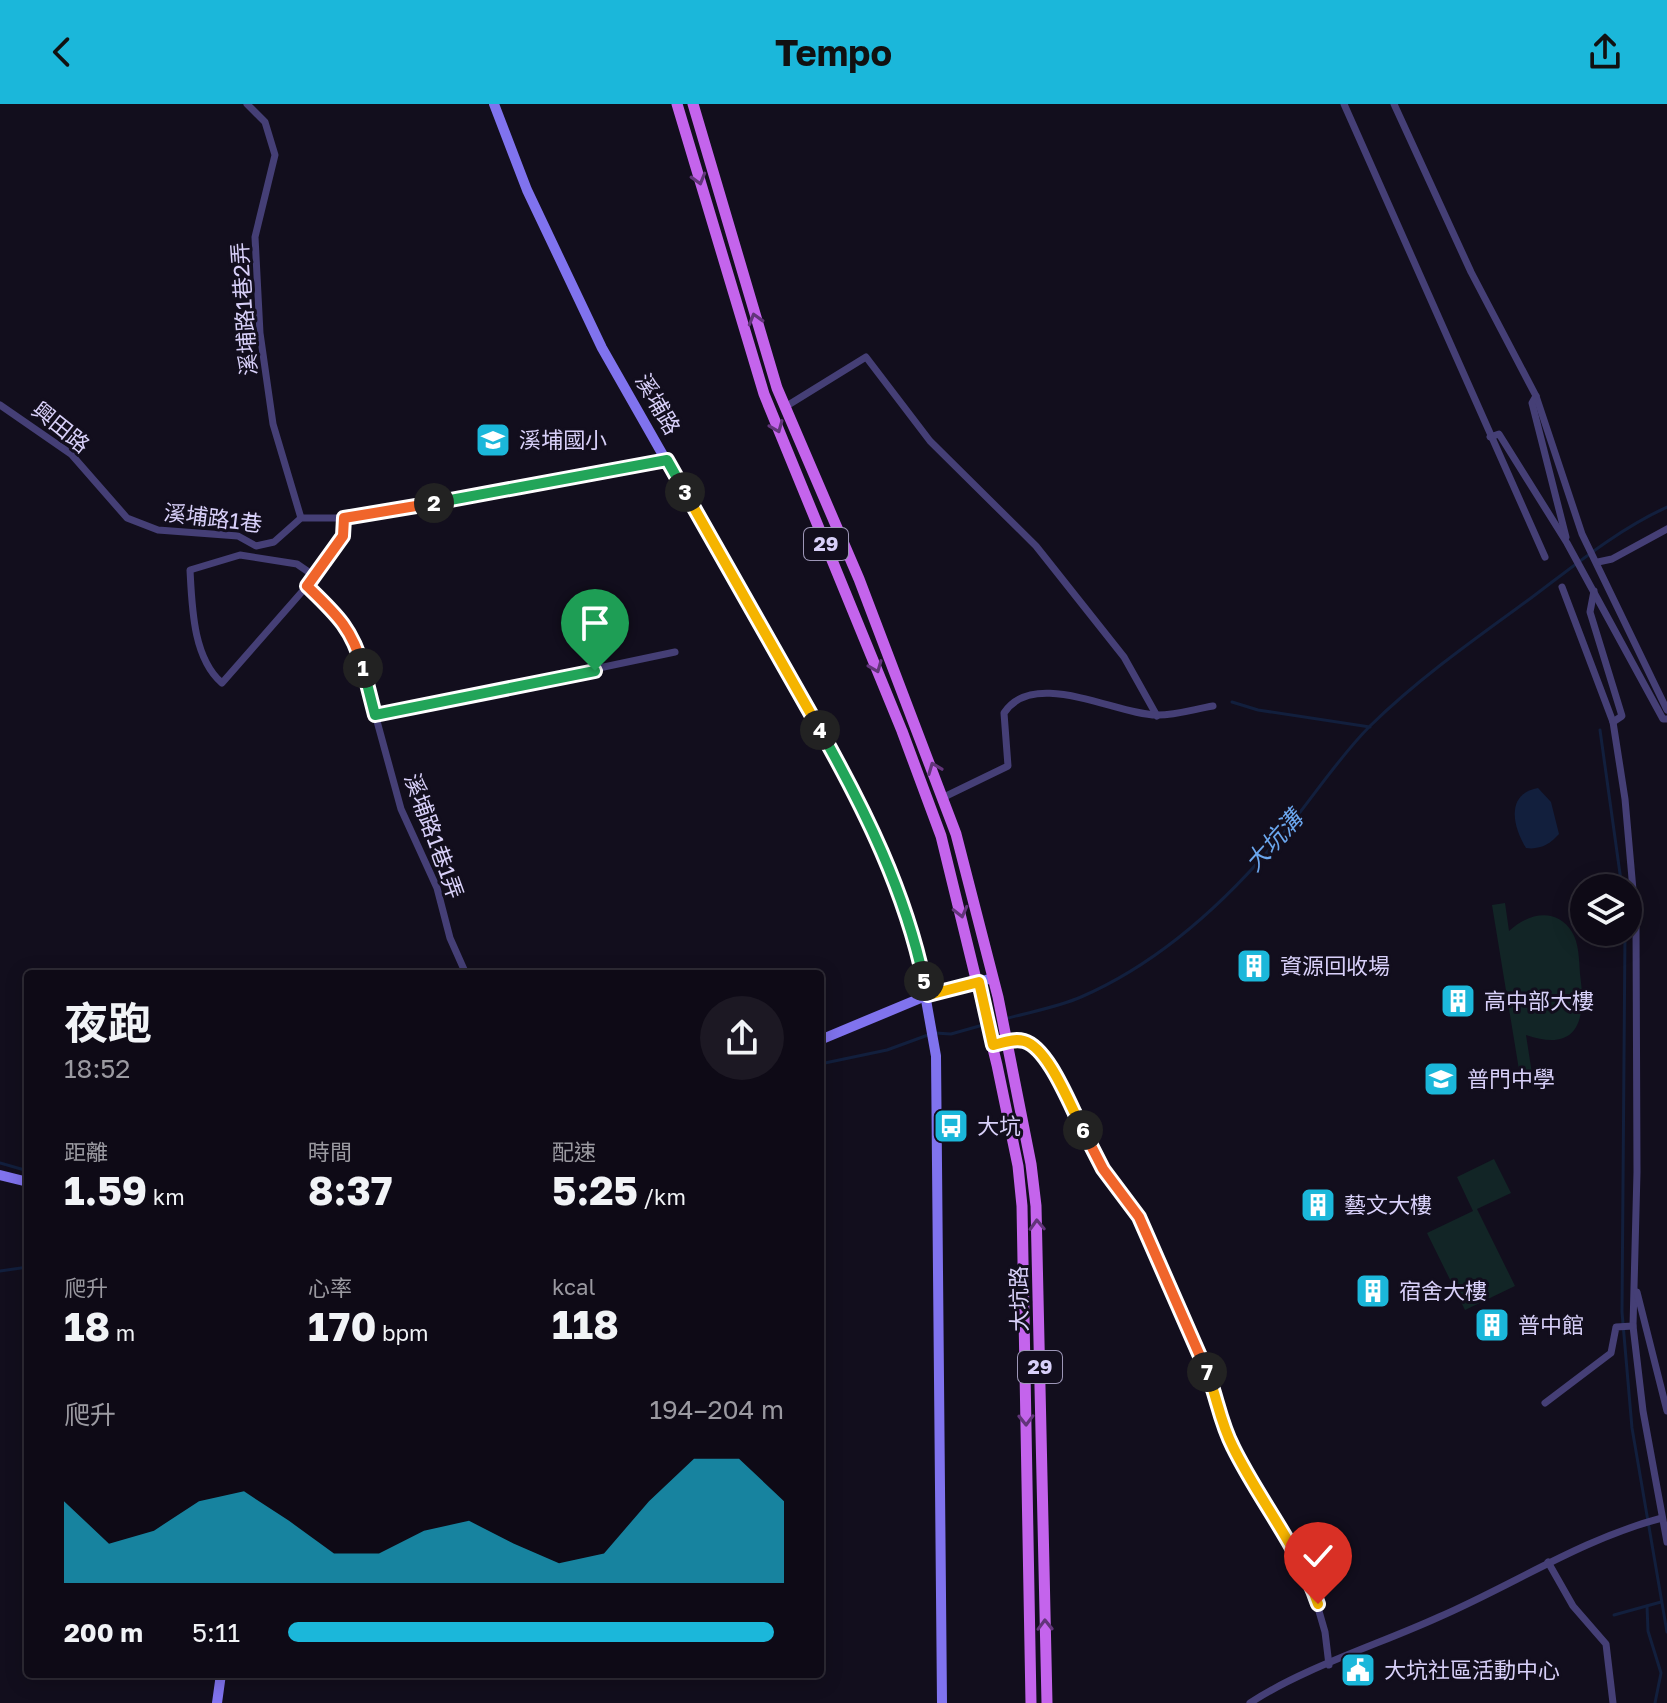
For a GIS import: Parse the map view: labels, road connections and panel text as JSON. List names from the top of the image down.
{
  "streets": {
    "main road": ["29", "大坑路"],
    "street": [
      "溪埔路1巷2弄",
      "溪埔路",
      "興田路",
      "溪埔路1巷",
      "溪埔路1巷1弄"
    ]
  },
  "crossings": [
    ["溪埔路1巷2弄", "溪埔路1巷"],
    ["興田路", "溪埔路1巷"],
    ["29", "大坑路"]
  ],
  "water": ["大坑溝"],
  "places": {
    "school or university": ["溪埔國小", "普門中學"],
    "building": [
      "資源回收場",
      "高中部大樓",
      "藝文大樓",
      "宿舍大樓",
      "普中館"
    ],
    "bus stop": ["大坑"],
    "public building": ["大坑社區活動中心"]
  },
  "page": {
    "header": "Tempo",
    "pins": [
      "3",
      "2",
      "1",
      "4",
      "5",
      "6",
      "7"
    ],
    "heading": ["夜跑", "18:52"],
    "stats": [
      ["距離", "1.59 km"],
      ["時間", "8:37"],
      ["配速", "5:25 /km"],
      ["爬升", "18 m"],
      ["心率", "170 bpm"],
      ["kcal", "118"]
    ],
    "chart": ["爬升", "194–204 m"],
    "list": [
      {
        "name": "200 m",
        "note": "5:11"
      }
    ]
  }
}
